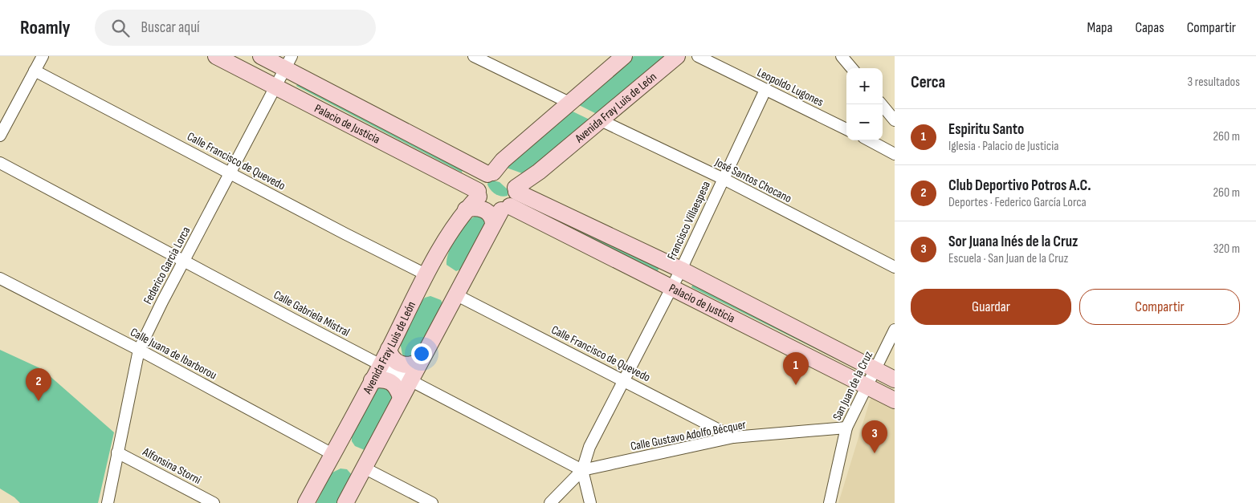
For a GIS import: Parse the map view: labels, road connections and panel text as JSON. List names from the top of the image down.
{
  "streets": {
    "street": [
      "Leopoldo Lugones",
      "Avenida Fray Luis de León",
      "Palacio de Justicia",
      "Calle Francisco de Quevedo",
      "José Santos Chocano",
      "Francisco Villaespesa",
      "Federico García Lorca",
      "Calle Gabriela Mistral",
      "Calle Juana de Ibarborou",
      "San Juan de la Cruz",
      "Calle Gustavo Adolfo Bécquer",
      "Alfonsina Storni"
    ]
  },
  "crossings": [
    ["Leopoldo Lugones", "Francisco Villaespesa"],
    ["Avenida Fray Luis de León", "Palacio de Justicia"],
    ["Avenida Fray Luis de León", "Calle Francisco de Quevedo"],
    ["Avenida Fray Luis de León", "José Santos Chocano"],
    ["Avenida Fray Luis de León", "Calle Gabriela Mistral"],
    ["Avenida Fray Luis de León", "Calle Juana de Ibarborou"],
    ["Palacio de Justicia", "Francisco Villaespesa"],
    ["Palacio de Justicia", "Federico García Lorca"],
    ["Palacio de Justicia", "San Juan de la Cruz"],
    ["Calle Francisco de Quevedo", "Francisco Villaespesa"],
    ["Calle Francisco de Quevedo", "Federico García Lorca"],
    ["Calle Francisco de Quevedo", "Calle Gustavo Adolfo Bécquer"],
    ["José Santos Chocano", "Francisco Villaespesa"],
    ["Francisco Villaespesa", "Calle Gabriela Mistral"],
    ["Francisco Villaespesa", "Calle Gustavo Adolfo Bécquer"],
    ["Federico García Lorca", "Calle Gabriela Mistral"],
    ["Federico García Lorca", "Calle Juana de Ibarborou"],
    ["Federico García Lorca", "Alfonsina Storni"],
    ["Calle Gabriela Mistral", "Calle Gustavo Adolfo Bécquer"],
    ["San Juan de la Cruz", "Calle Gustavo Adolfo Bécquer"]
  ],
  "page": {
    "header": "Roamly",
    "search": "Buscar aquí",
    "nav": ["Mapa", "Capas", "Compartir"],
    "heading": ["Cerca", "3 resultados"],
    "map_buttons": ["+", "−"],
    "list": [
      {
        "mark": "1",
        "name": "Espiritu Santo",
        "note": "Iglesia · Palacio de Justicia",
        "value": "260 m"
      },
      {
        "mark": "2",
        "name": "Club Deportivo Potros A.C.",
        "note": "Deportes · Federico García Lorca",
        "value": "260 m"
      },
      {
        "mark": "3",
        "name": "Sor Juana Inés de la Cruz",
        "note": "Escuela · San Juan de la Cruz",
        "value": "320 m"
      }
    ],
    "buttons": ["Guardar", "Compartir"],
    "pins": ["1", "2", "3"]
  }
}
